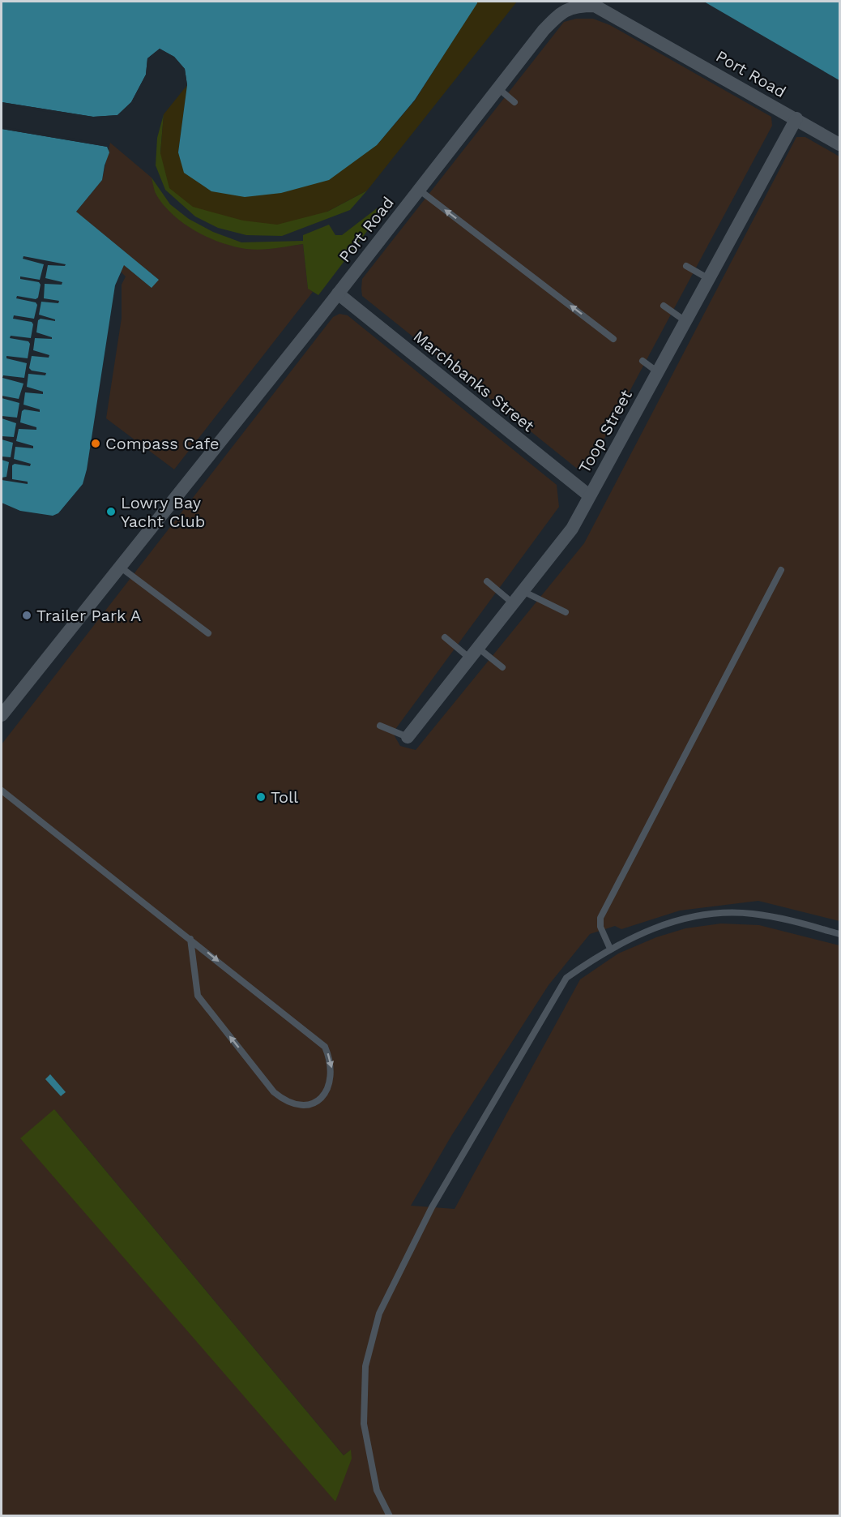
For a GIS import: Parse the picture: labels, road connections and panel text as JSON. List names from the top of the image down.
{
  "streets": {
    "street": ["Port Road", "Marchbanks Street", "Toop Street"]
  },
  "crossings": [
    ["Port Road", "Marchbanks Street"],
    ["Port Road", "Toop Street"],
    ["Marchbanks Street", "Toop Street"]
  ],
  "places": [
    "Compass Cafe",
    "Lowry Bay Yacht Club",
    "Trailer Park A",
    "Toll"
  ]
}
